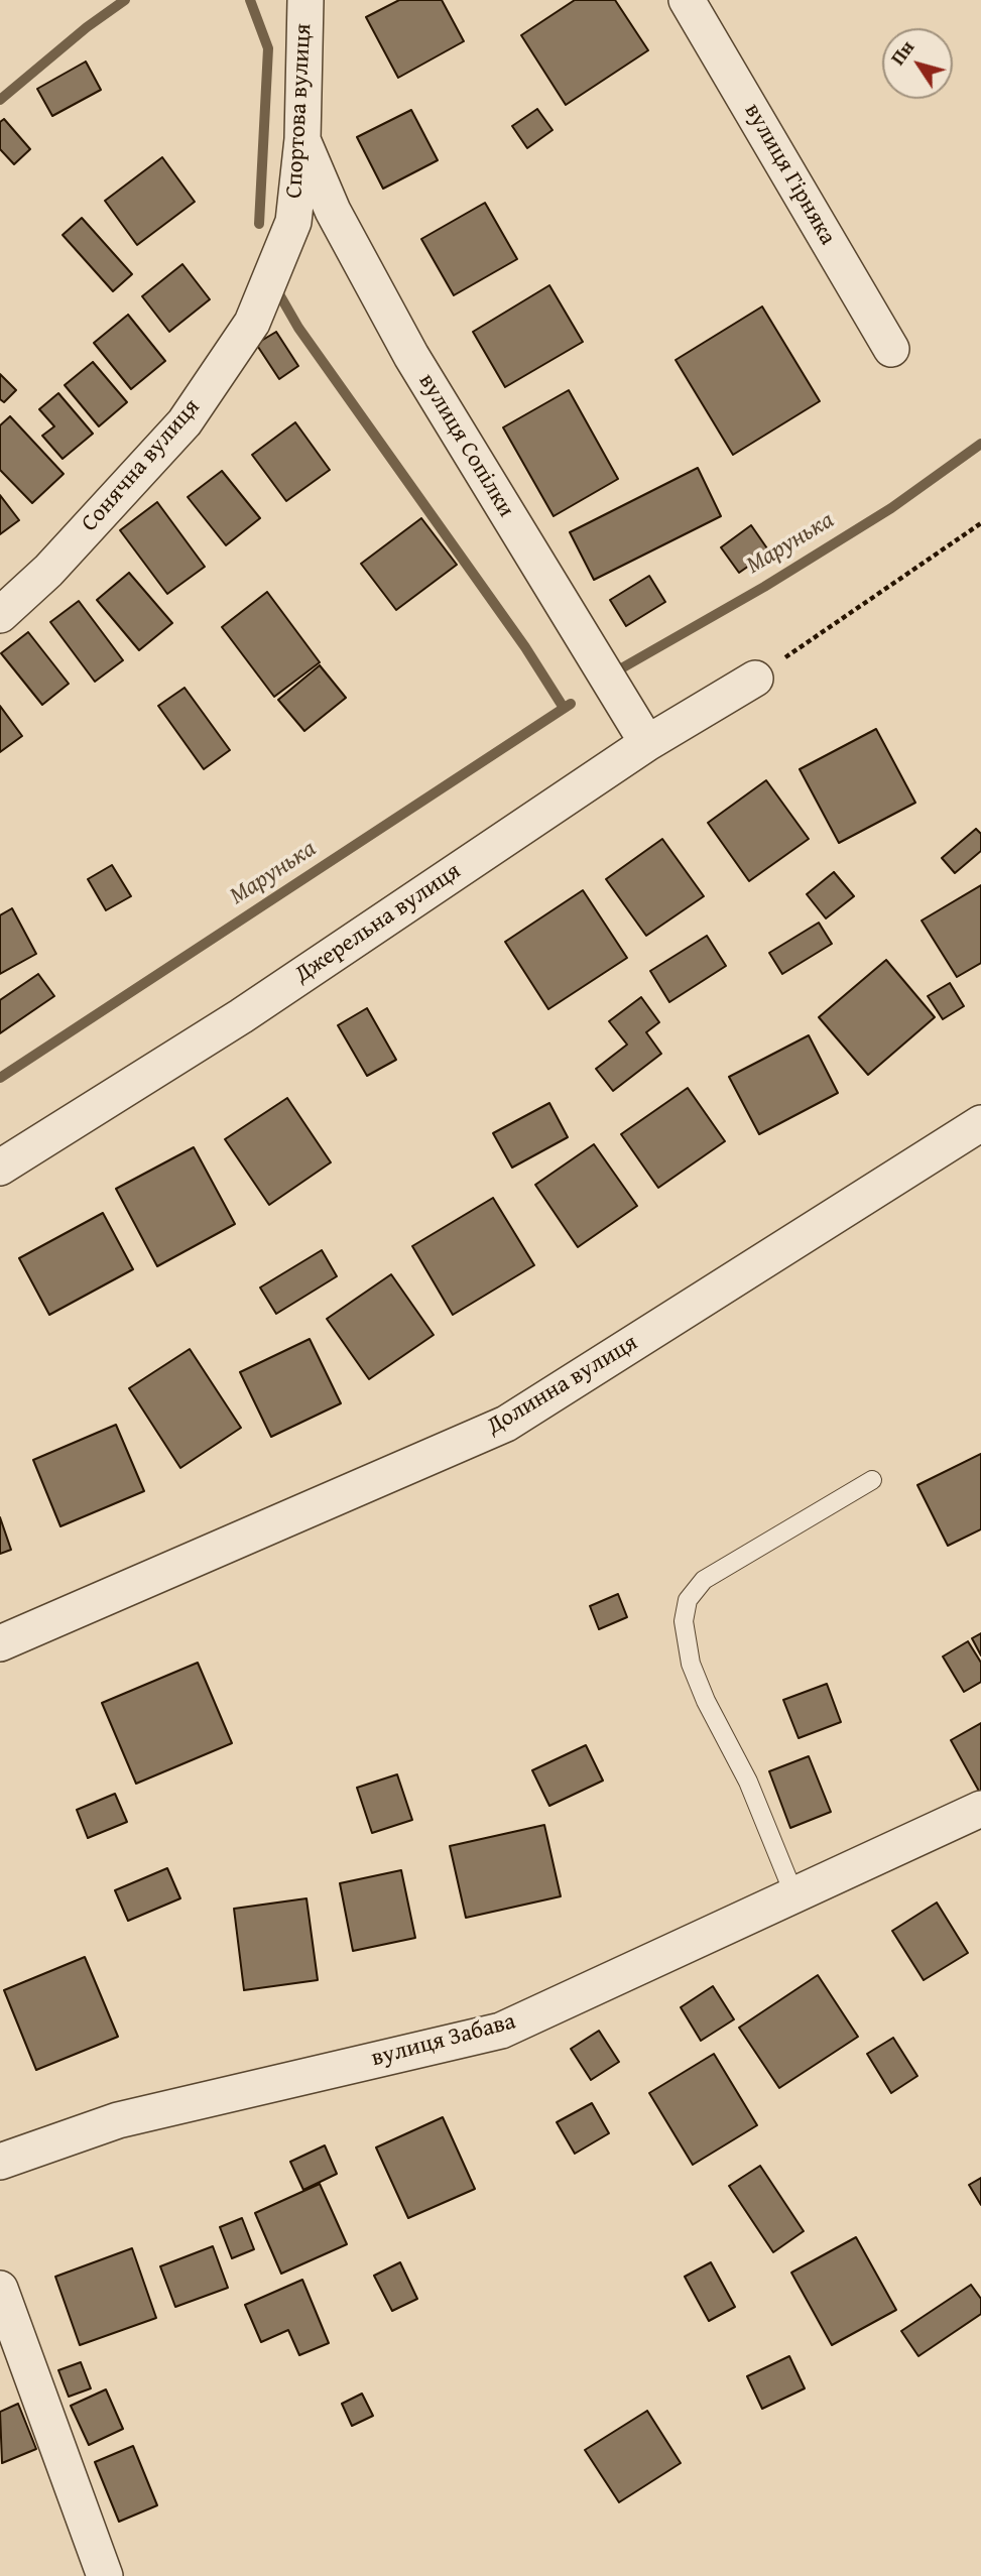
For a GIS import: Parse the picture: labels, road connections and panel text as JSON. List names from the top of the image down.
{
  "streets": {
    "street": [
      "Спортова вулиця",
      "вулиця Гірняка",
      "вулиця Сопілки",
      "Сонячна вулиця",
      "Джерельна вулиця",
      "Долинна вулиця",
      "вулиця Забава"
    ]
  },
  "crossings": [
    ["Спортова вулиця", "вулиця Сопілки"],
    ["Спортова вулиця", "Сонячна вулиця"],
    ["вулиця Сопілки", "Джерельна вулиця"]
  ],
  "water": ["Марунька"],
  "north": "top left"
}
